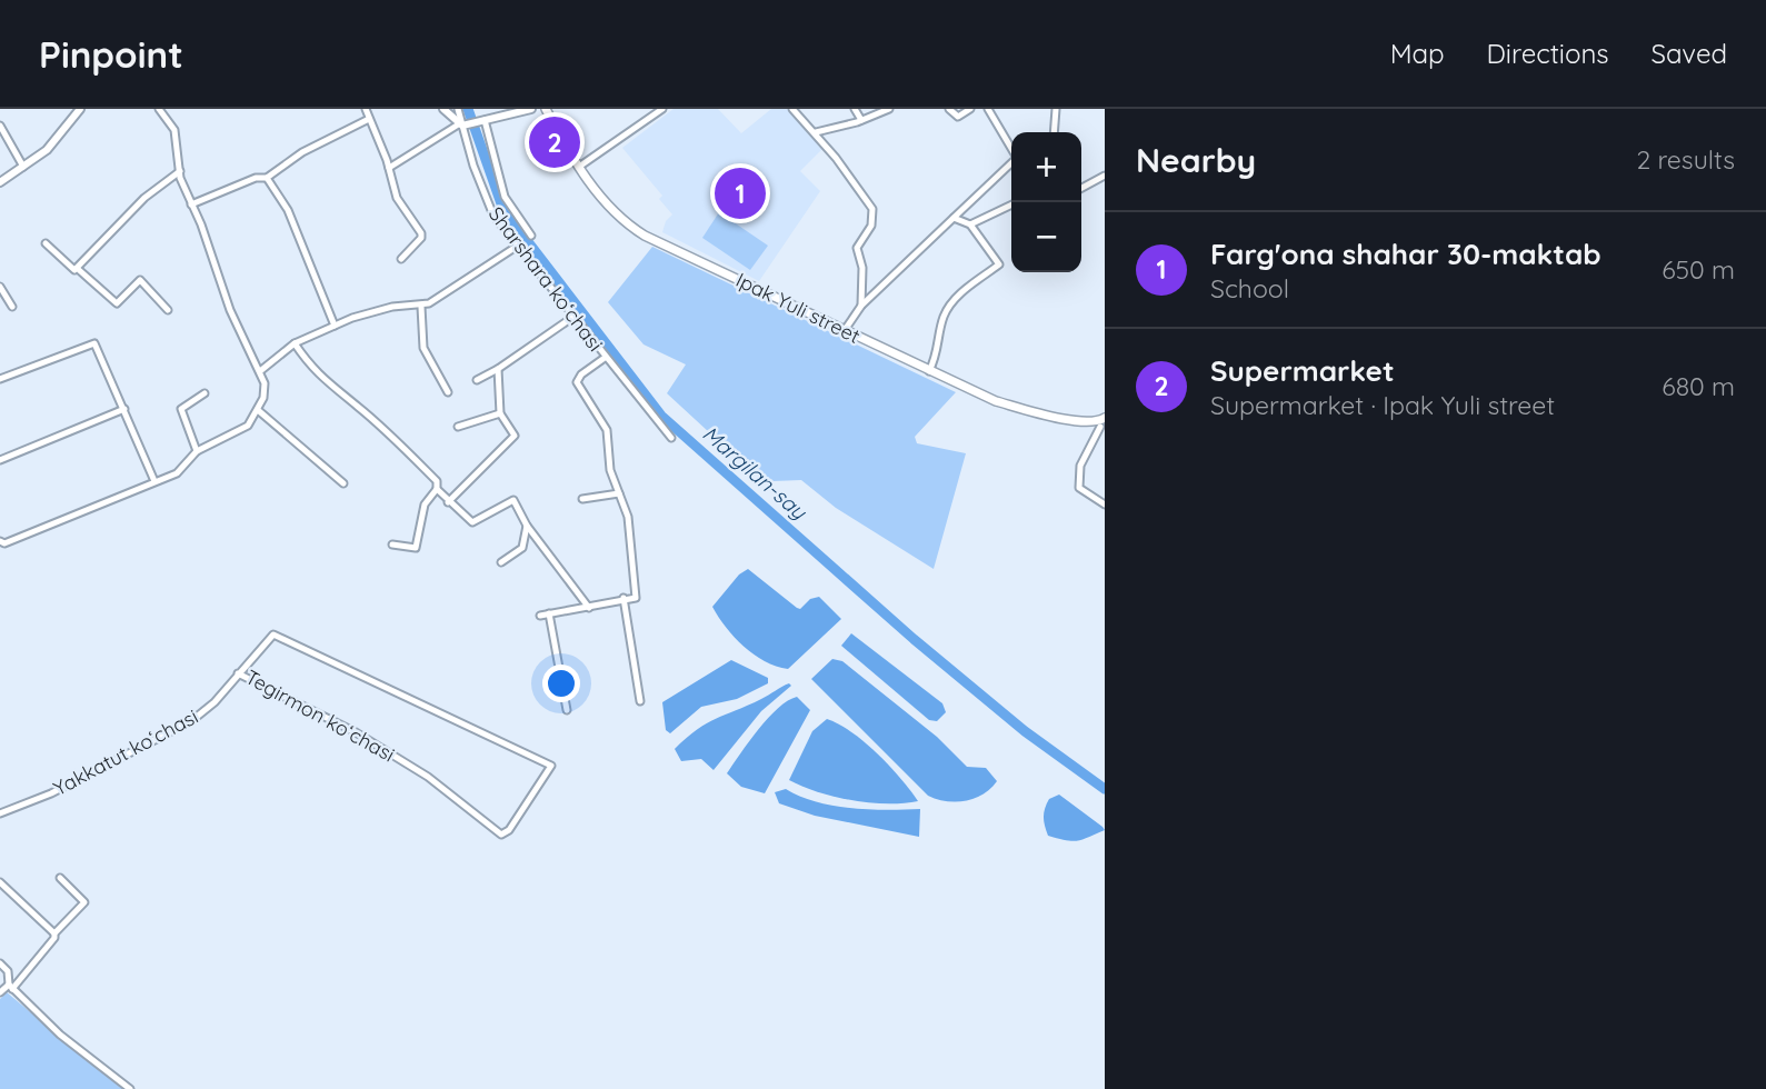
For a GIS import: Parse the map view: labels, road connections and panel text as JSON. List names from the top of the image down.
{
  "streets": {
    "main road": ["Ipak Yuli street"],
    "street": ["Sharshara koʻchasi", "Tegirmon koʻchasi", "Yakkatut koʻchasi"]
  },
  "crossings": [
    ["Tegirmon koʻchasi", "Yakkatut koʻchasi"]
  ],
  "water": ["Margilan-say"],
  "page": {
    "header": "Pinpoint",
    "nav": ["Map", "Directions", "Saved"],
    "heading": ["Nearby", "2 results"],
    "pins": ["2", "1"],
    "map_buttons": ["+", "−"],
    "list": [
      {
        "mark": "1",
        "name": "Farg'ona shahar 30-maktab",
        "note": "School",
        "value": "650 m"
      },
      {
        "mark": "2",
        "name": "Supermarket",
        "note": "Supermarket · Ipak Yuli street",
        "value": "680 m"
      }
    ]
  }
}
